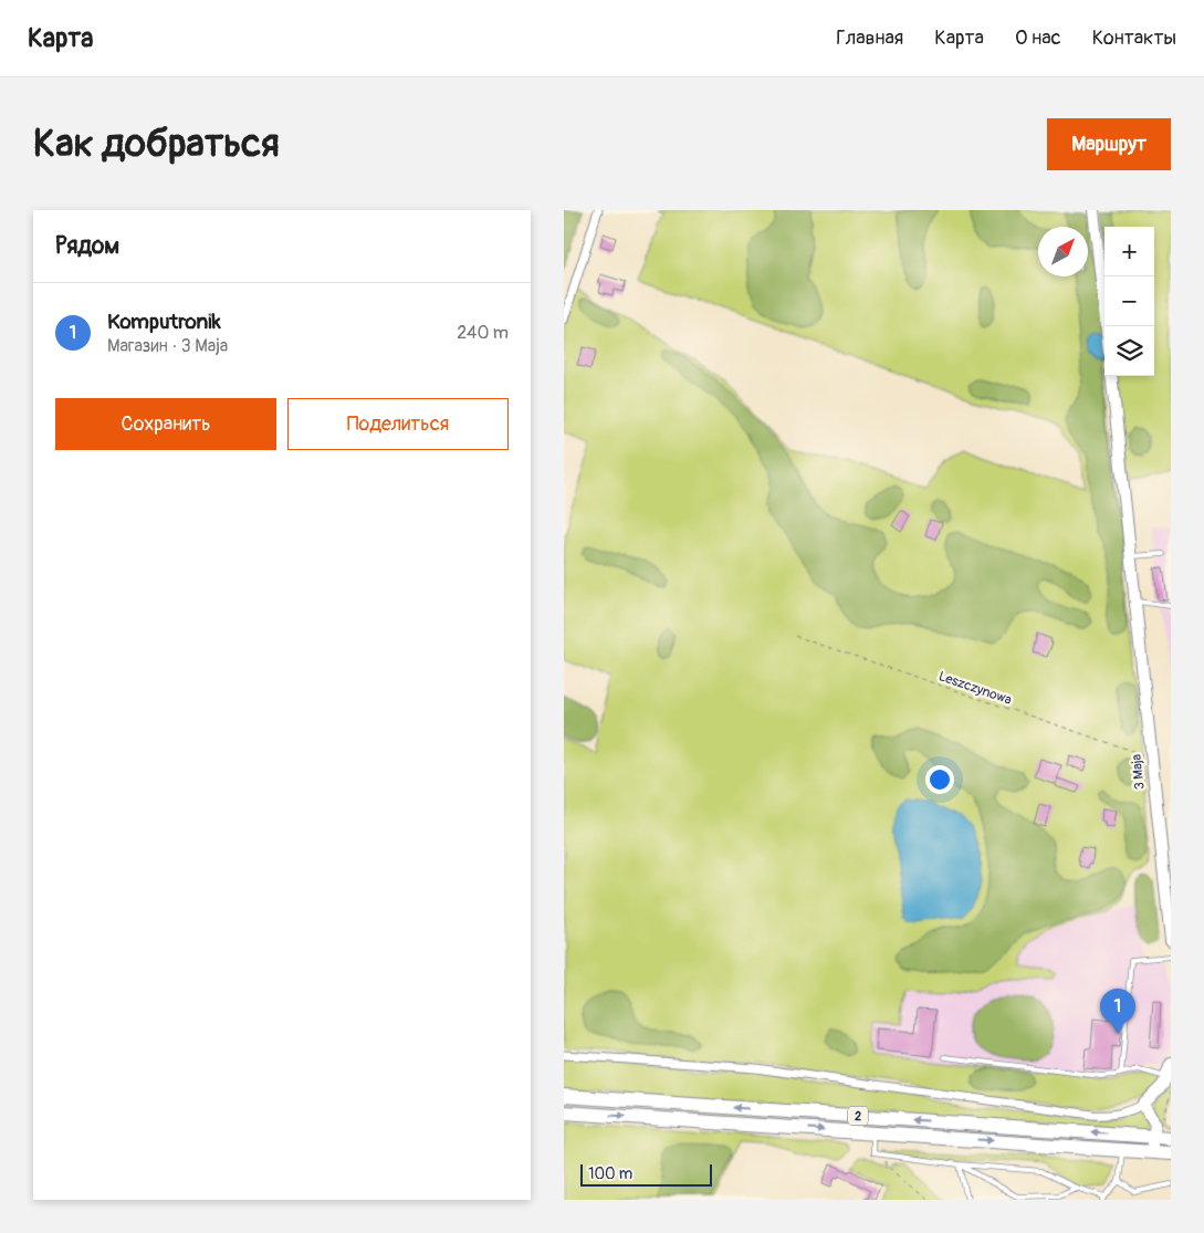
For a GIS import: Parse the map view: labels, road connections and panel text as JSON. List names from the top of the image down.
{
  "streets": {
    "highway": ["2"],
    "street": ["3 Maja"],
    "path": ["Leszczynowa"]
  },
  "crossings": [
    ["Leszczynowa", "3 Maja"]
  ],
  "scale_bar": "100 m",
  "north": "top right",
  "page": {
    "header": "Карта",
    "nav": [
      "Главная",
      "Карта",
      "О нас",
      "Контакты"
    ],
    "buttons": [
      "Маршрут",
      ["Сохранить", "Поделиться"]
    ],
    "title": "Как добраться",
    "heading": "Рядом",
    "map_buttons": ["+", "−"],
    "list": [
      {
        "mark": "1",
        "name": "Komputronik",
        "note": "Магазин · 3 Maja",
        "value": "240 m"
      }
    ],
    "pins": "1",
    "scale": "100 m"
  }
}
